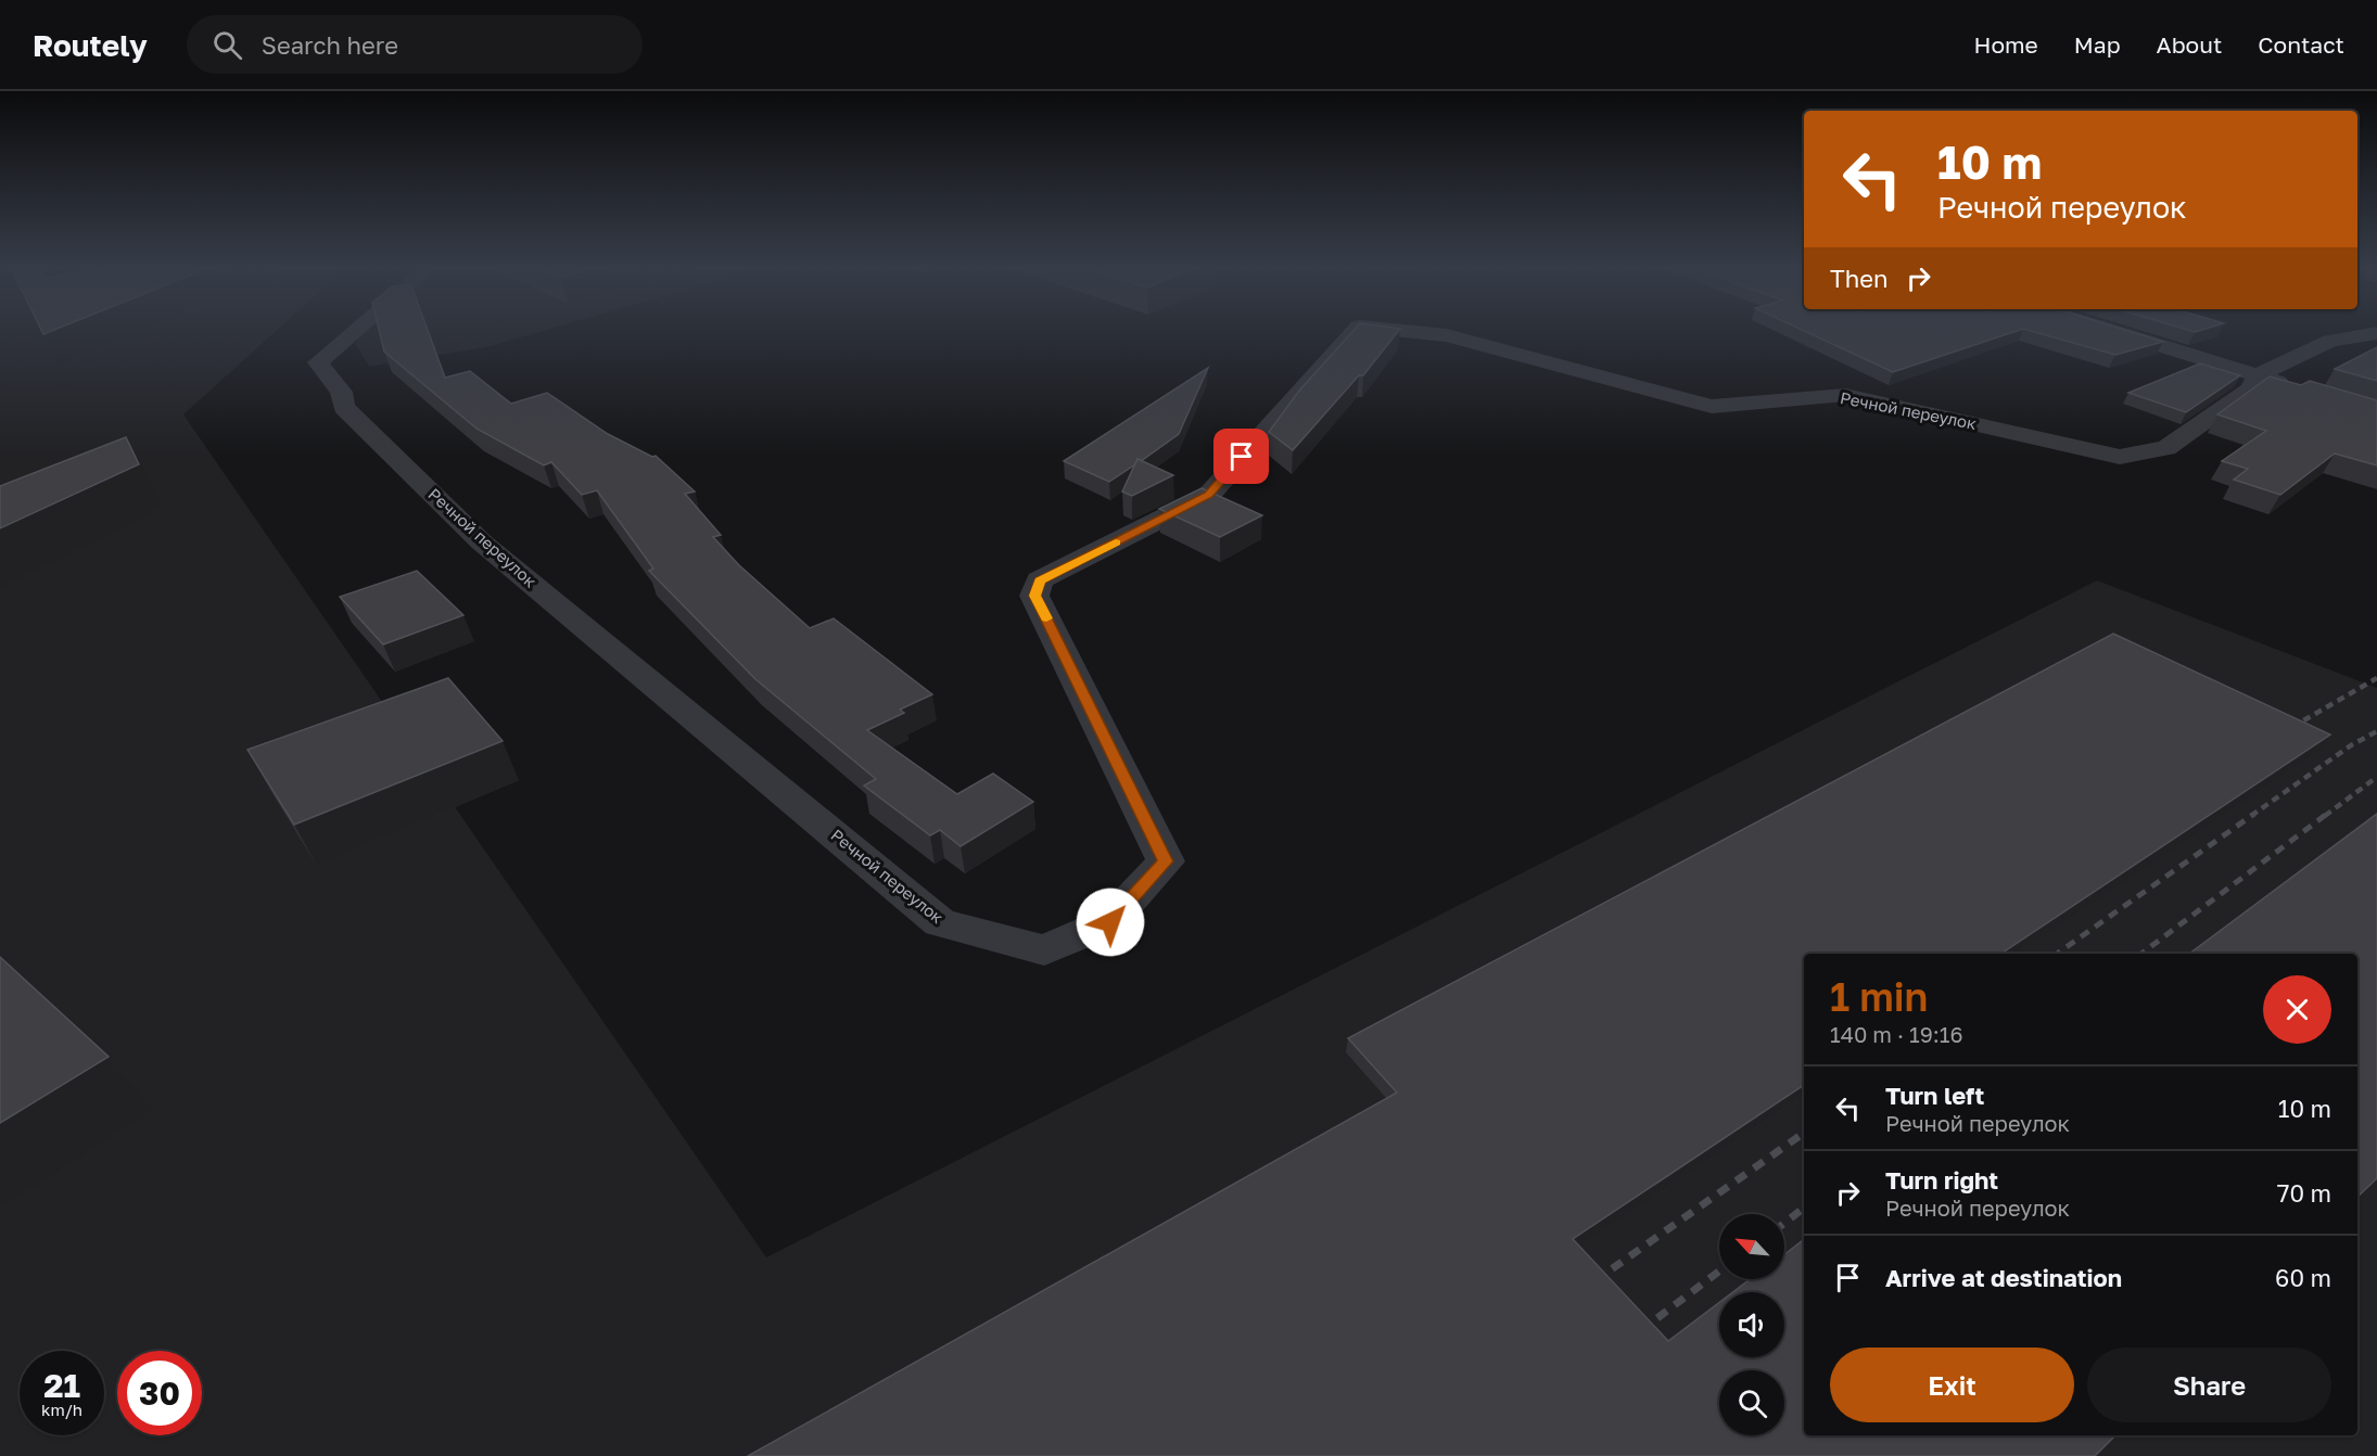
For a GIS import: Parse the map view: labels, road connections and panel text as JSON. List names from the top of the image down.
{
  "streets": {
    "street": ["Речной переулок"]
  },
  "north": "top left",
  "page": {
    "header": "Routely",
    "search": "Search here",
    "nav": [
      "Home",
      "Map",
      "About",
      "Contact"
    ],
    "turn": ["10 m", "Речной переулок"],
    "then": "Then",
    "heading": ["1 min", "140 m · 19:16"],
    "list": [
      {
        "name": "Turn left",
        "note": "Речной переулок",
        "value": "10 m"
      },
      {
        "name": "Turn right",
        "note": "Речной переулок",
        "value": "70 m"
      },
      {
        "name": "Arrive at destination",
        "value": "60 m"
      }
    ],
    "buttons": ["Exit", "Share"],
    "speed": "21 km/h",
    "limit": "30"
  }
}
